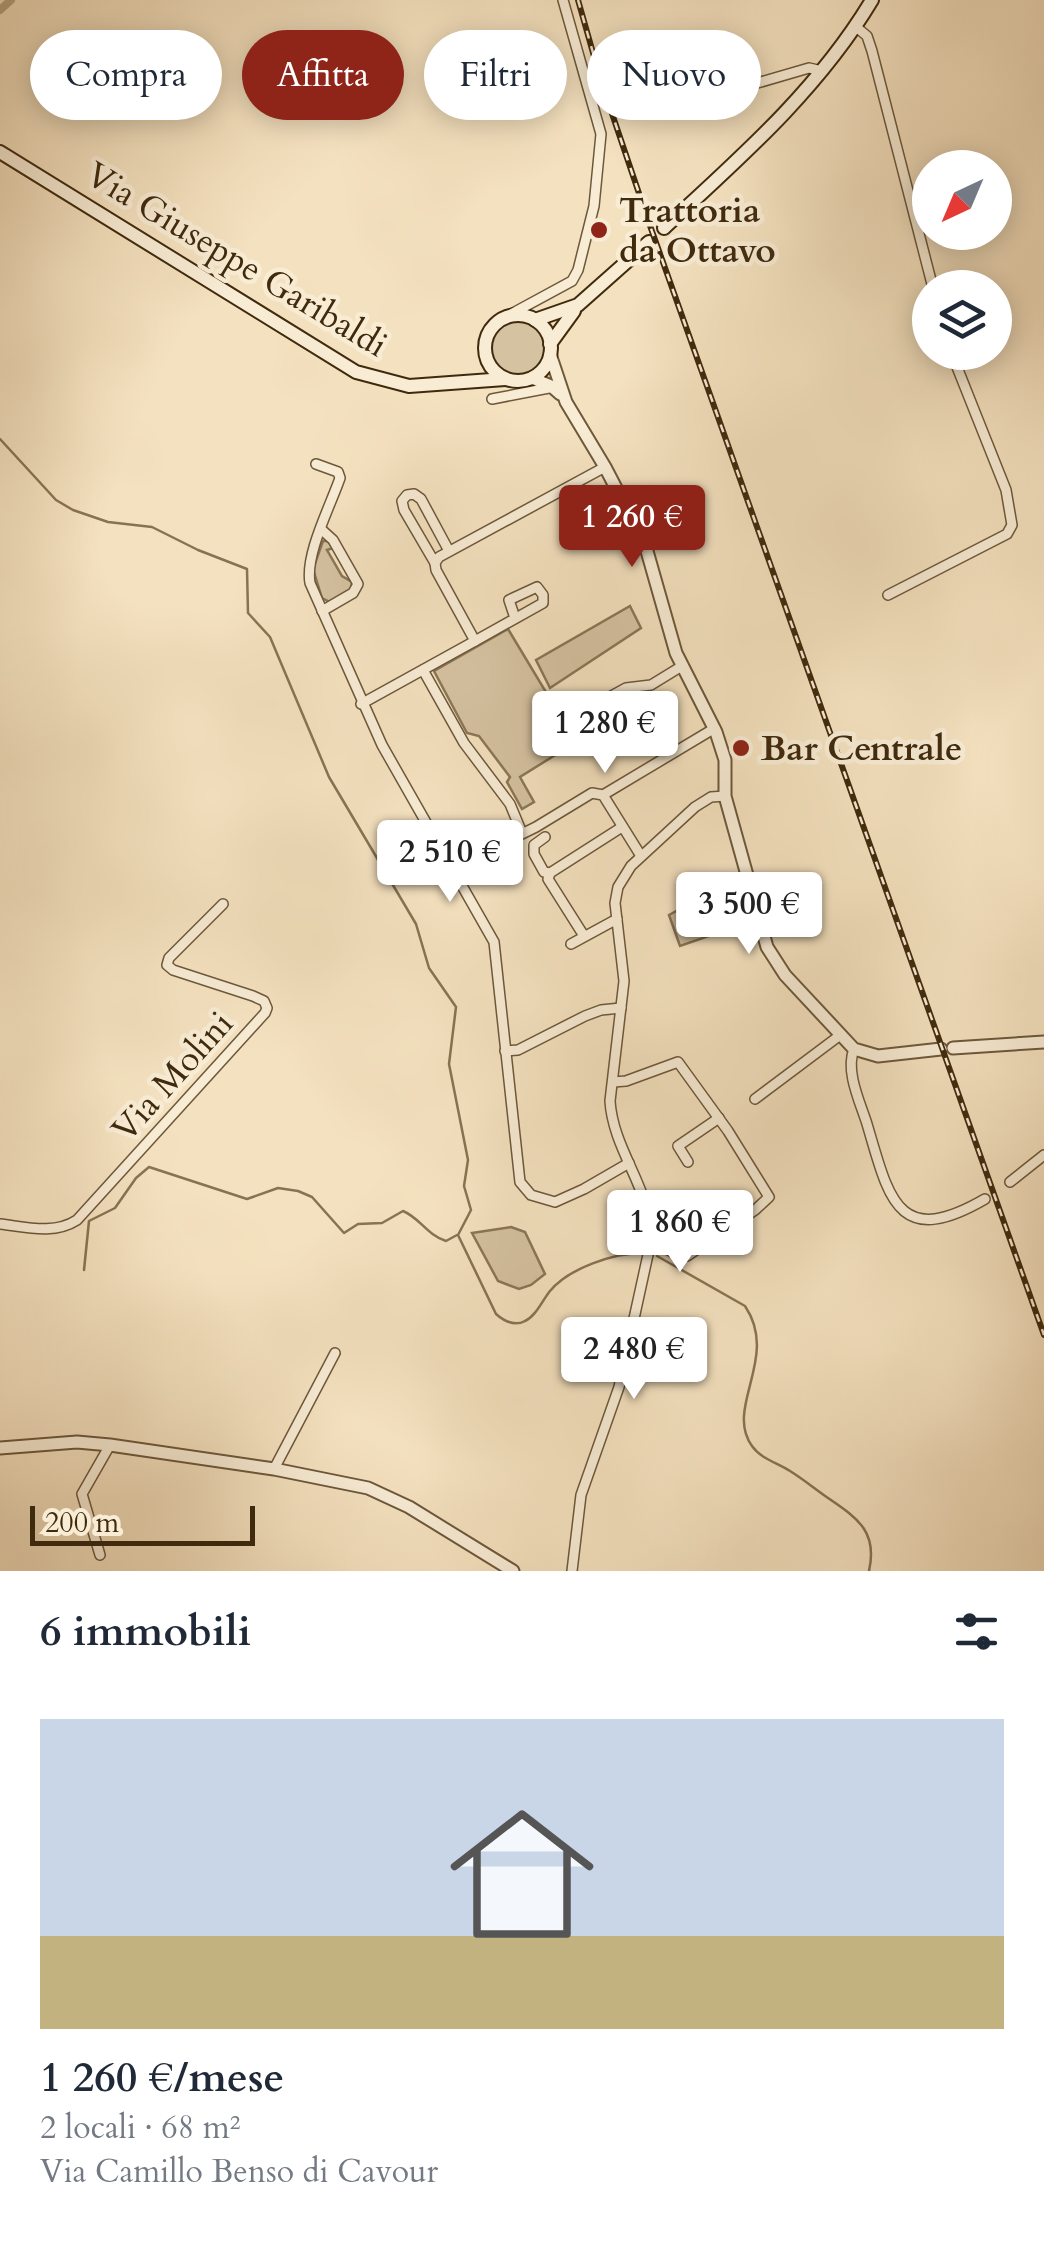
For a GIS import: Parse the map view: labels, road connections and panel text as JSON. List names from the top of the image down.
{
  "streets": {
    "main road": ["Via Giuseppe Garibaldi"],
    "street": ["Via Molini"]
  },
  "places": ["Trattoria da Ottavo", "Bar Centrale"],
  "scale_bar": "200 m",
  "north": "bottom left",
  "page": {
    "chip": [
      "Compra",
      "Affitta",
      "Filtri",
      "Nuovo"
    ],
    "price": [
      "1 260 €",
      "1 280 €",
      "2 510 €",
      "3 500 €",
      "1 860 €",
      "2 480 €"
    ],
    "scale": "200 m",
    "heading": "6 immobili",
    "list": [
      {
        "name": "1 260 €/mese",
        "note": "2 locali · 68 m² · Via Camillo Benso di Cavour"
      }
    ]
  }
}
